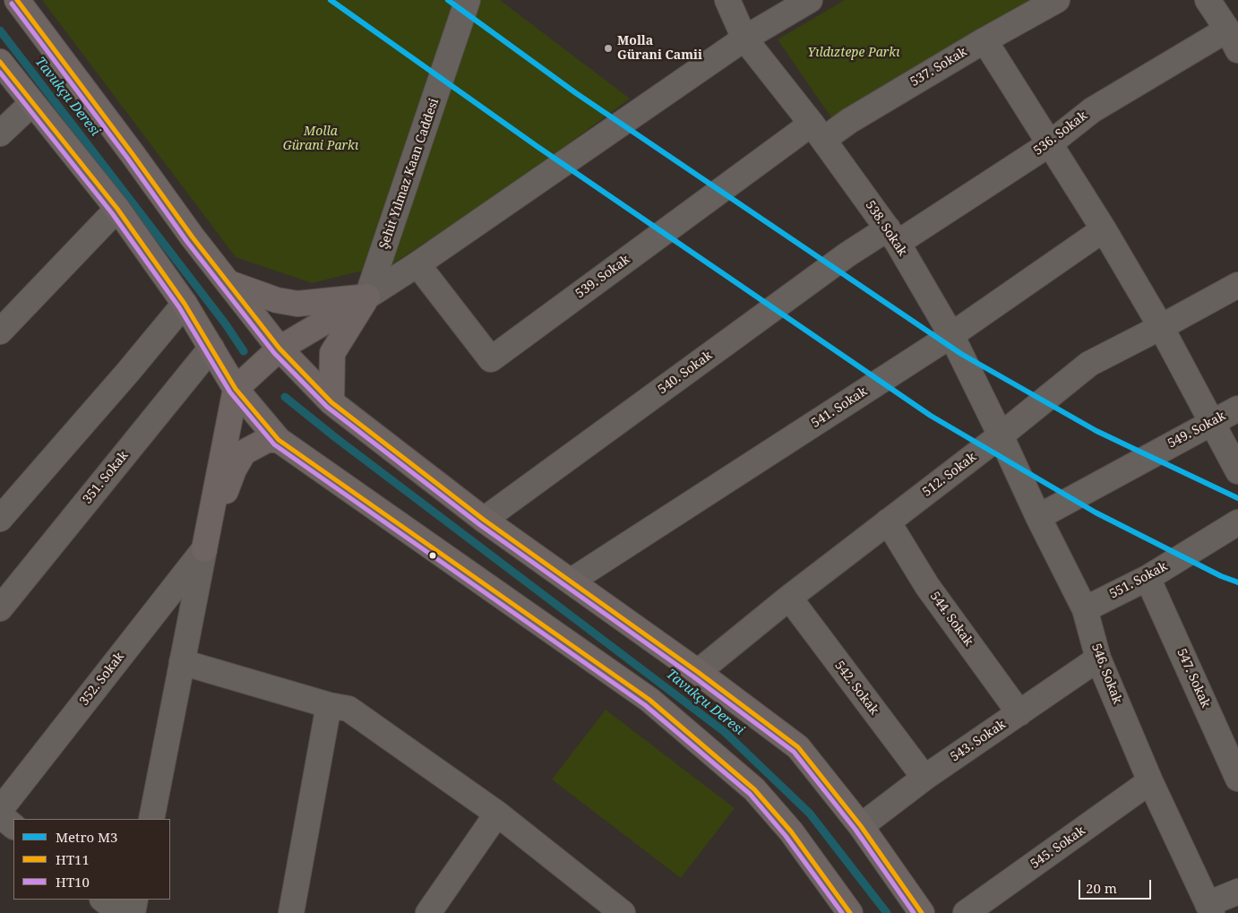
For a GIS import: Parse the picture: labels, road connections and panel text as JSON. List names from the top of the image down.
{
  "streets": {
    "street": [
      "537. Sokak",
      "536. Sokak",
      "Şehit Yılmaz Kaan Caddesi",
      "538. Sokak",
      "539. Sokak",
      "540. Sokak",
      "541. Sokak",
      "549. Sokak",
      "512. Sokak",
      "351. Sokak",
      "551. Sokak",
      "544. Sokak",
      "546. Sokak",
      "547. Sokak",
      "352. Sokak",
      "542. Sokak",
      "543. Sokak",
      "545. Sokak"
    ]
  },
  "crossings": [
    ["537. Sokak", "538. Sokak"],
    ["537. Sokak", "539. Sokak"],
    ["536. Sokak", "538. Sokak"],
    ["536. Sokak", "540. Sokak"],
    ["538. Sokak", "539. Sokak"],
    ["538. Sokak", "540. Sokak"],
    ["538. Sokak", "541. Sokak"],
    ["538. Sokak", "512. Sokak"],
    ["538. Sokak", "546. Sokak"],
    ["549. Sokak", "546. Sokak"],
    ["512. Sokak", "544. Sokak"],
    ["512. Sokak", "546. Sokak"],
    ["512. Sokak", "542. Sokak"],
    ["551. Sokak", "546. Sokak"],
    ["551. Sokak", "547. Sokak"],
    ["544. Sokak", "543. Sokak"],
    ["546. Sokak", "543. Sokak"],
    ["546. Sokak", "545. Sokak"],
    ["542. Sokak", "543. Sokak"]
  ],
  "water": ["Tavukçu Deresi"],
  "parks": ["Yıldıztepe Parkı", "Molla Gürani Parkı"],
  "places": ["Molla Gürani Camii"],
  "lines": ["metro line M3", "transit line HT11", "transit line HT10"],
  "legend": ["Metro M3", "HT11", "HT10"],
  "scale_bar": "20 m"
}
